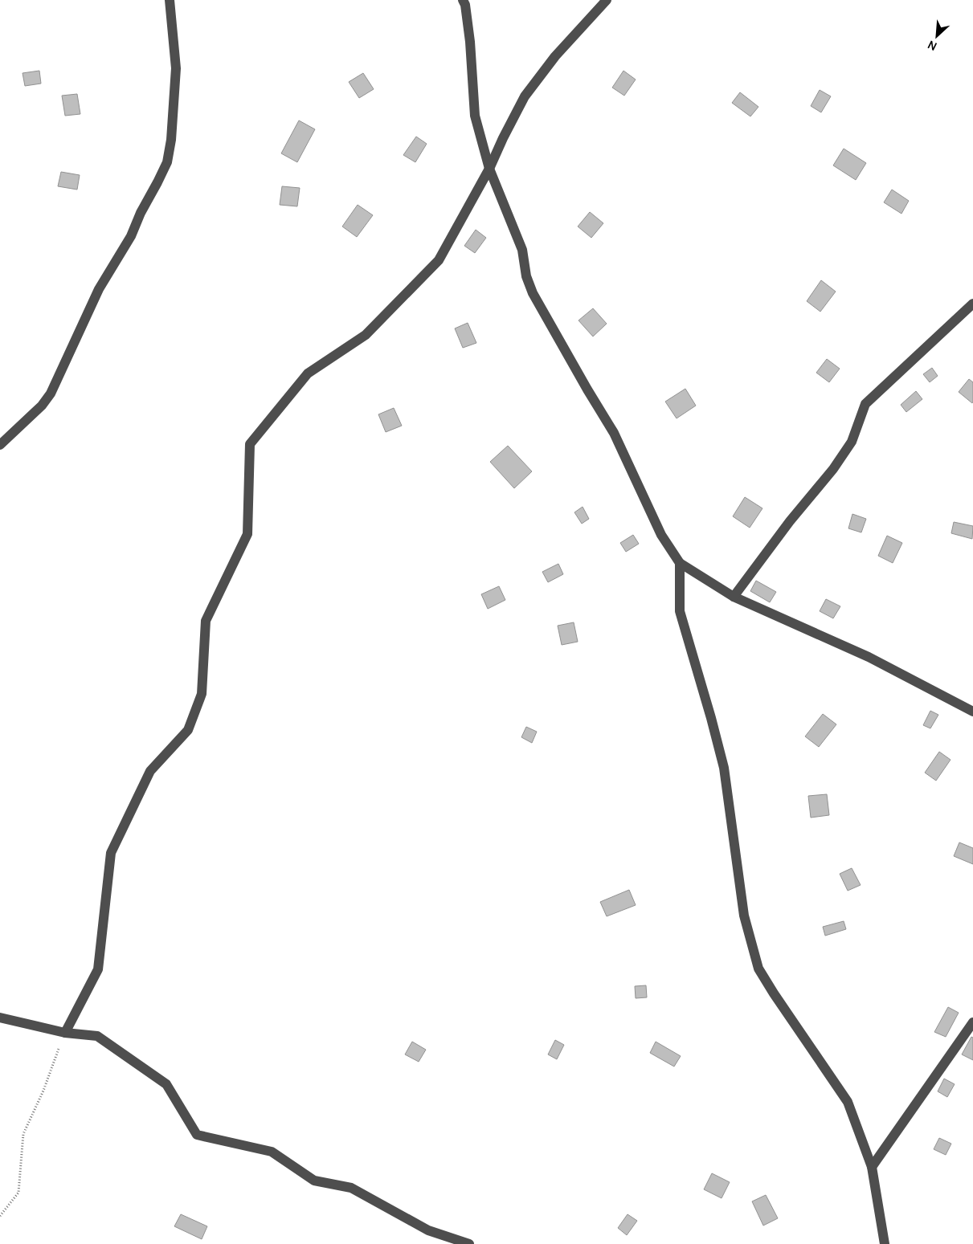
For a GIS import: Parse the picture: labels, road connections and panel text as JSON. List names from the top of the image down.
{
  "north": "bottom left"
}
